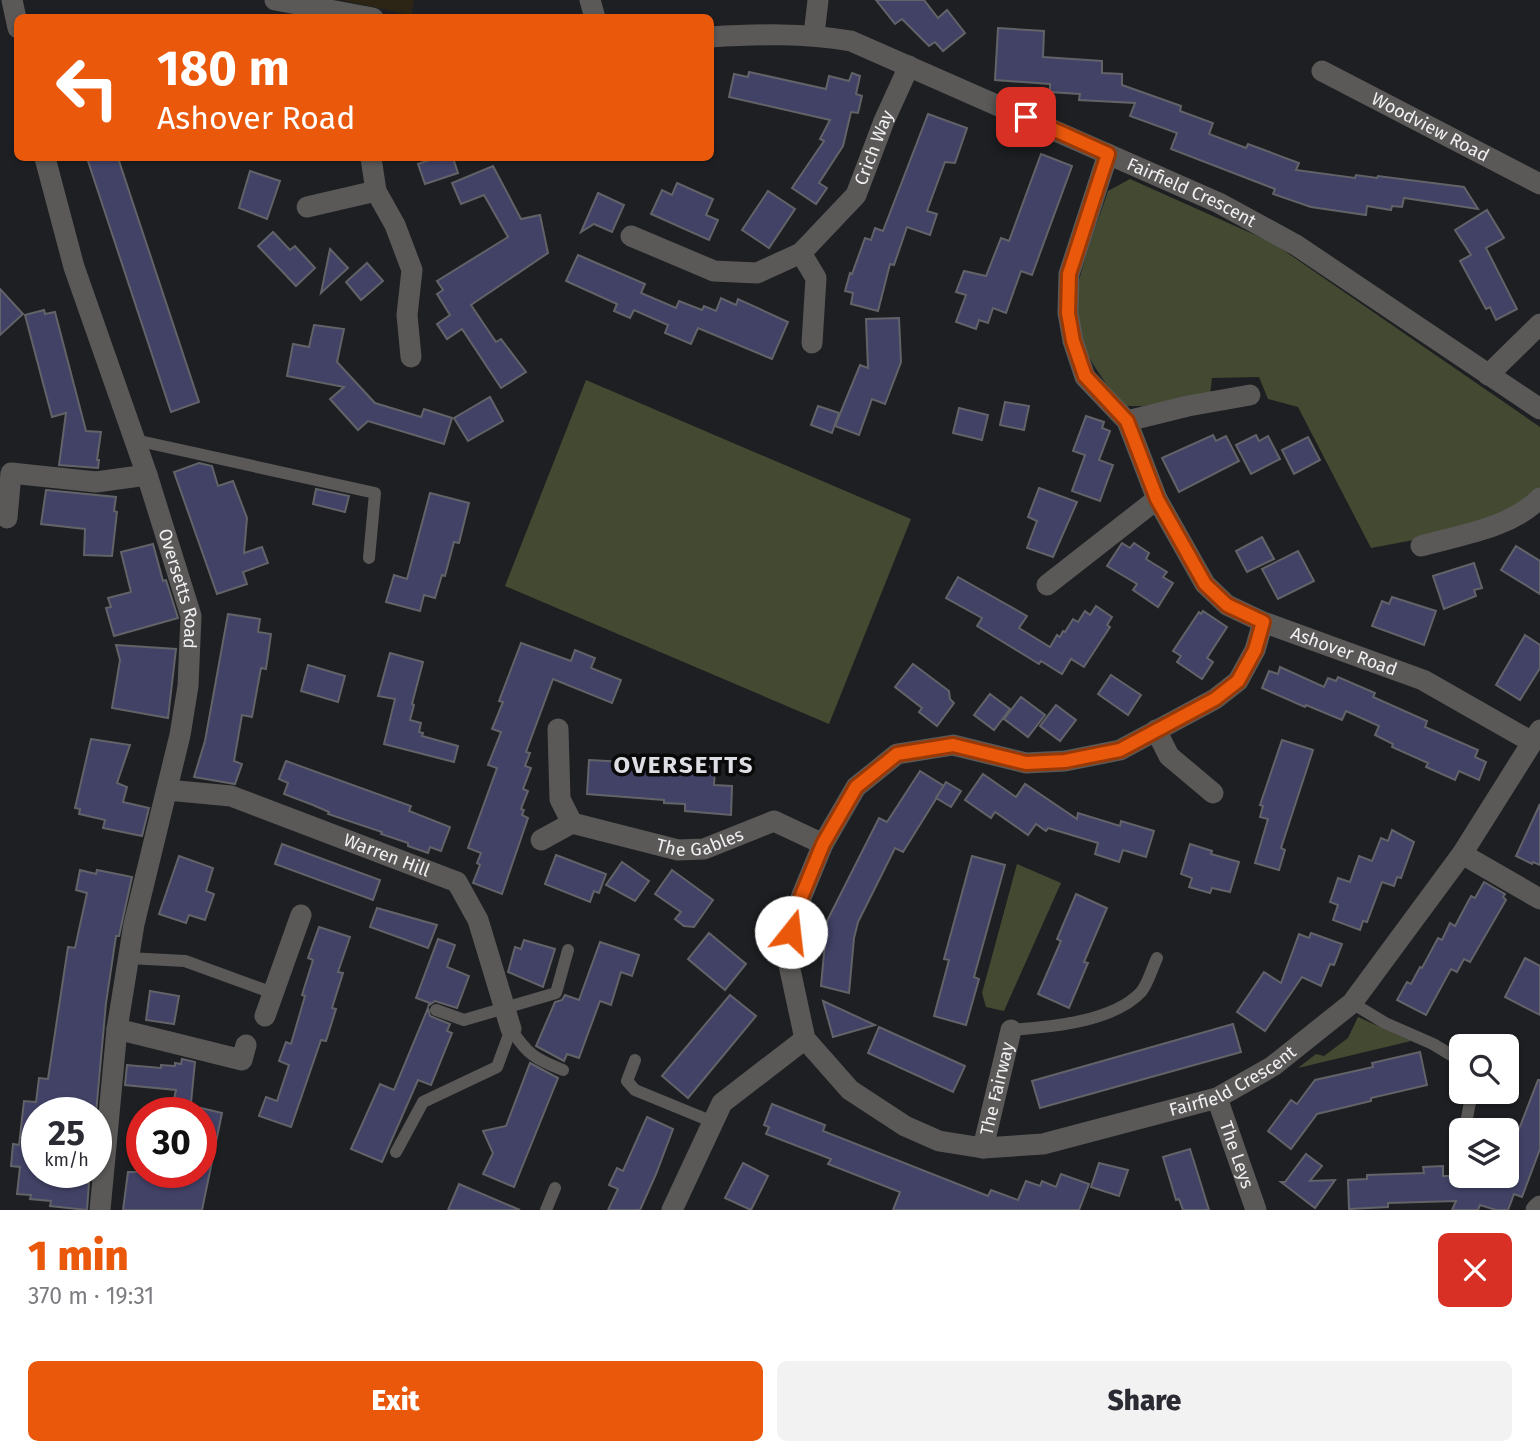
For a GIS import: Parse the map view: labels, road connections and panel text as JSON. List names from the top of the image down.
{
  "streets": {
    "street": [
      "Woodview Road",
      "Crich Way",
      "Fairfield Crescent",
      "Oversetts Road",
      "Ashover Road",
      "The Gables",
      "Warren Hill",
      "The Fairway",
      "The Leys"
    ]
  },
  "crossings": [
    ["Crich Way", "Fairfield Crescent"],
    ["Fairfield Crescent", "Ashover Road"],
    ["Fairfield Crescent", "The Fairway"],
    ["Fairfield Crescent", "The Leys"],
    ["Oversetts Road", "Warren Hill"]
  ],
  "districts": ["OVERSETTS"],
  "page": {
    "turn": ["180 m", "Ashover Road"],
    "speed": "25 km/h",
    "limit": "30",
    "heading": ["1 min", "370 m · 19:31"],
    "buttons": ["Exit", "Share"]
  }
}
